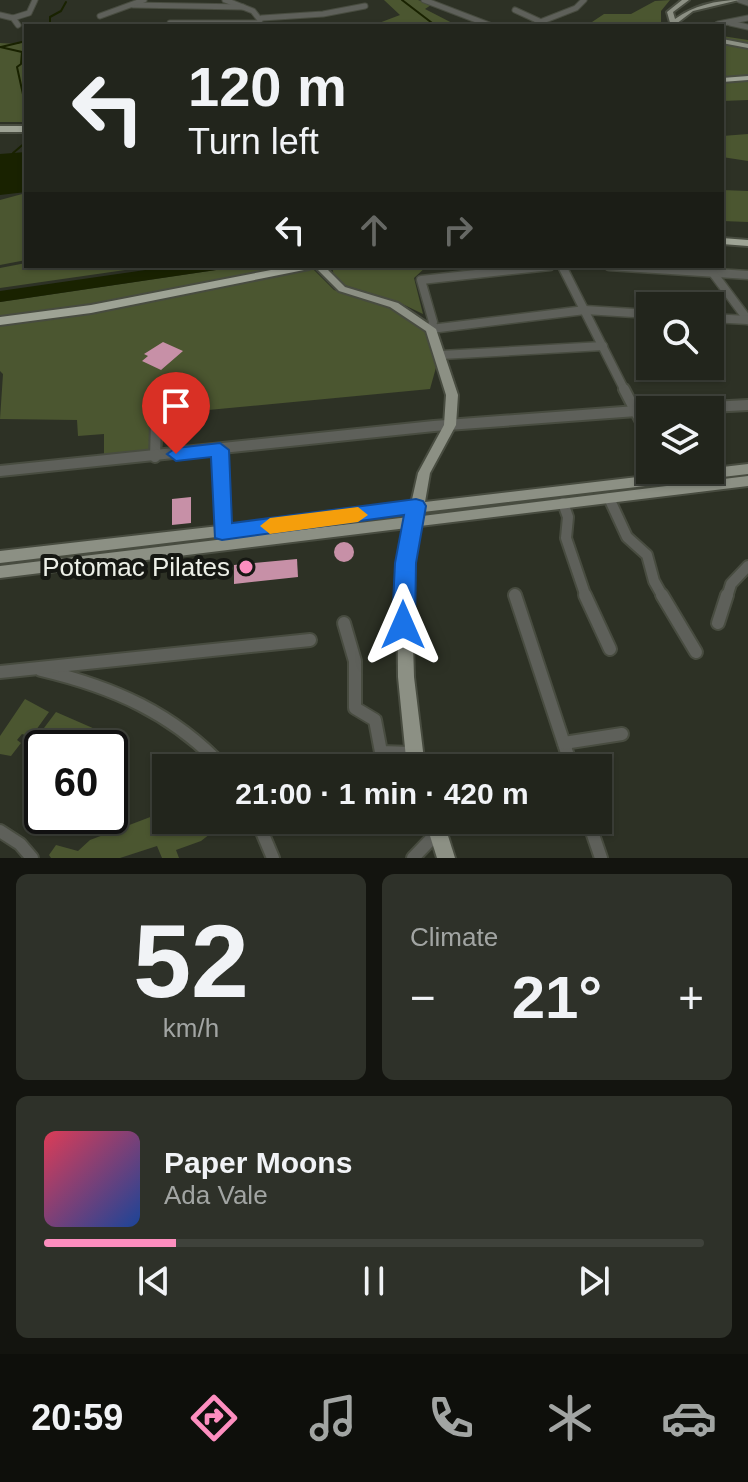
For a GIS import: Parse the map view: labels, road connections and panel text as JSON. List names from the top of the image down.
{
  "places": ["Potomac Pilates"],
  "page": {
    "turn": ["120 m", "Turn left"],
    "limit": "60",
    "trip": "21:00 · 1 min · 420 m",
    "tile": [
      ["52", "km/h"],
      "Climate"
    ],
    "heat": ["−", "21°", "+"],
    "song": ["Paper Moons", "Ada Vale"],
    "tabs": "20:59"
  }
}
